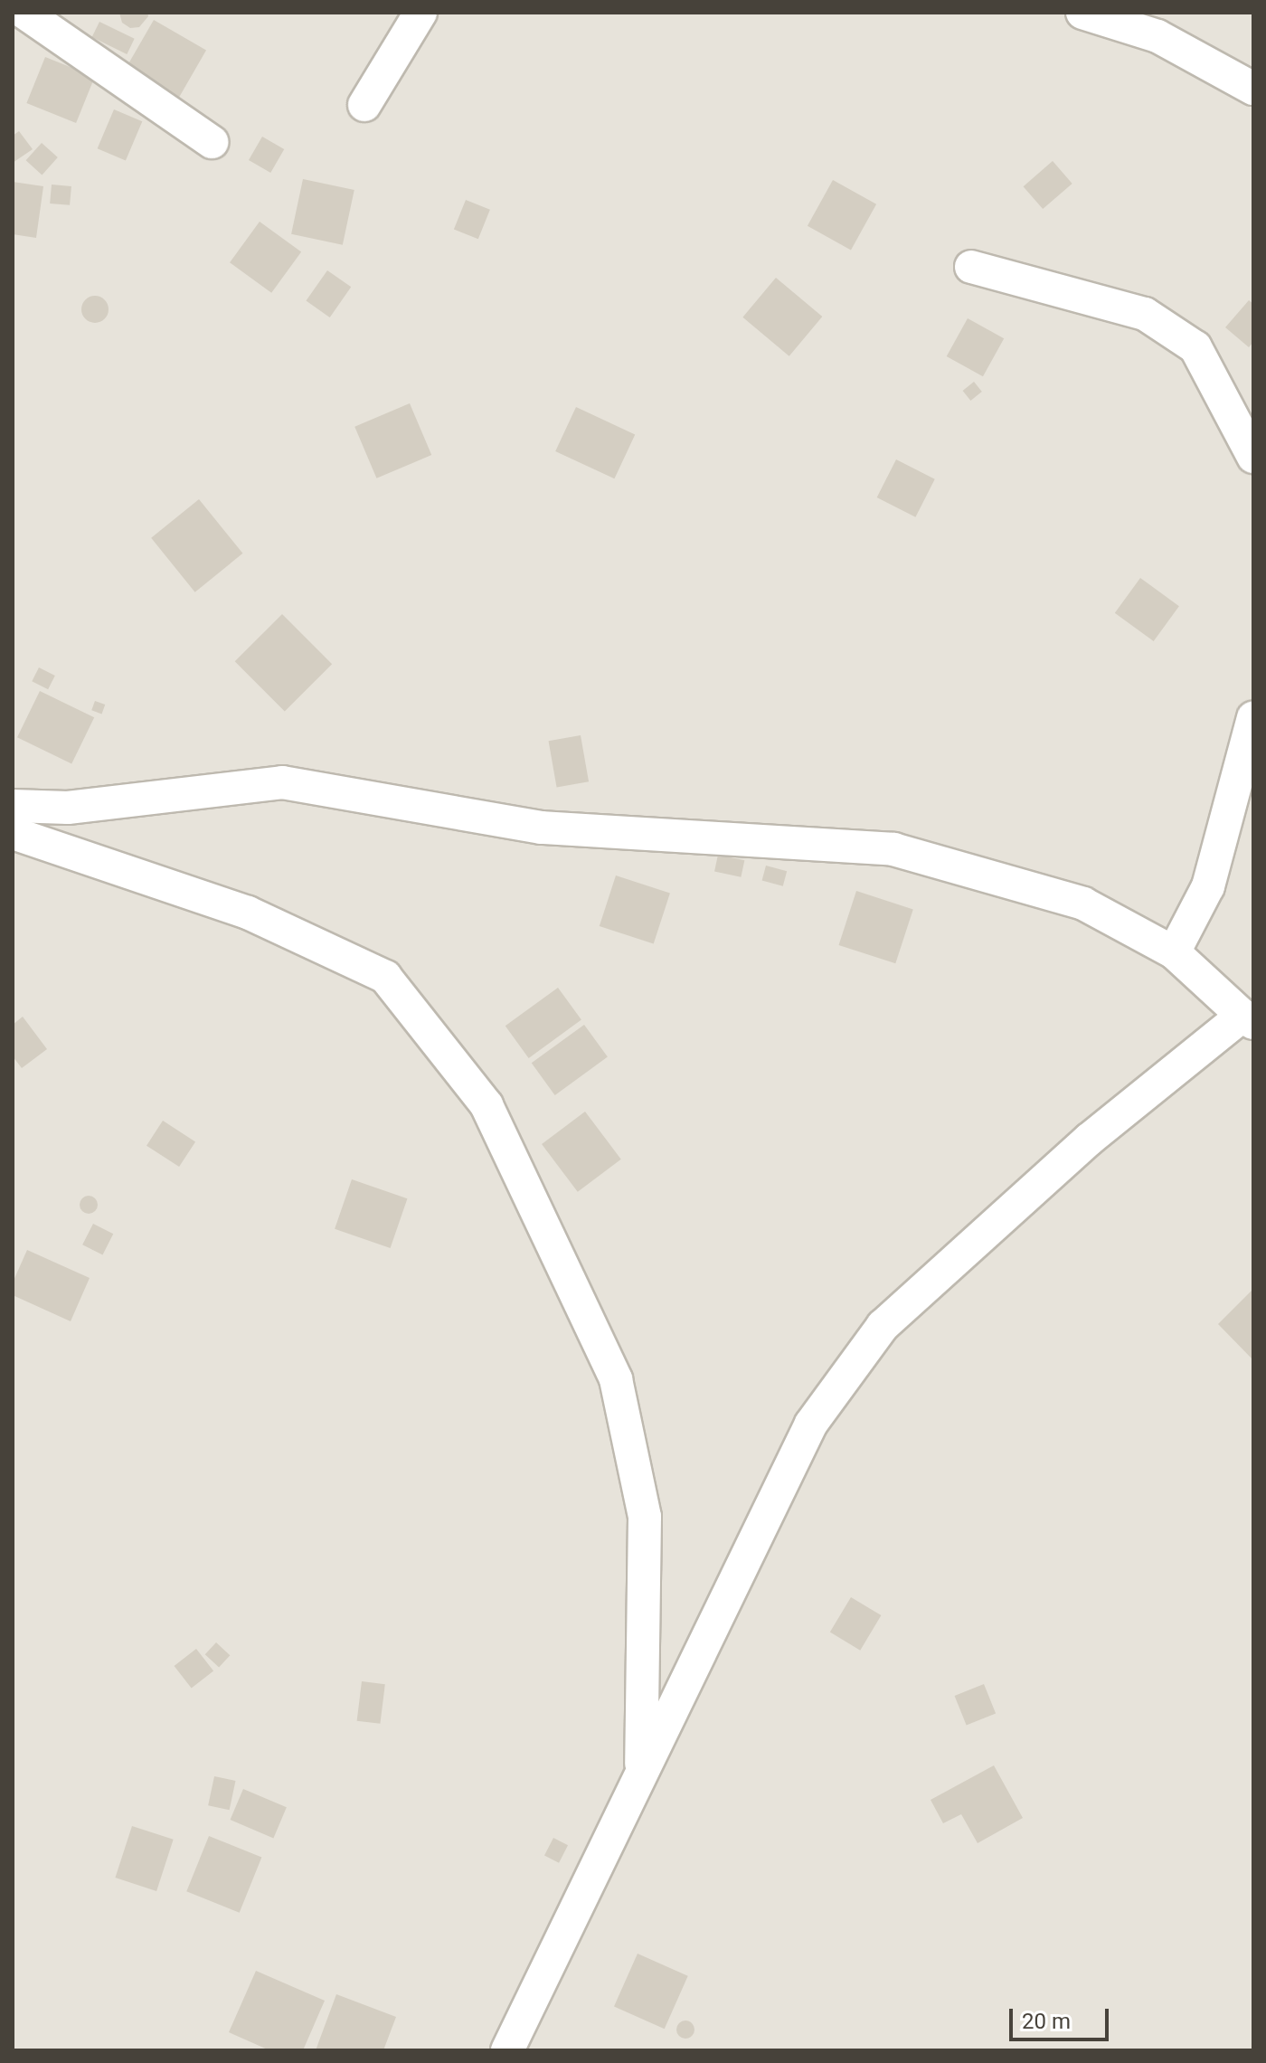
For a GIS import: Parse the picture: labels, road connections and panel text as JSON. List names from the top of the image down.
{
  "scale_bar": "20 m"
}
